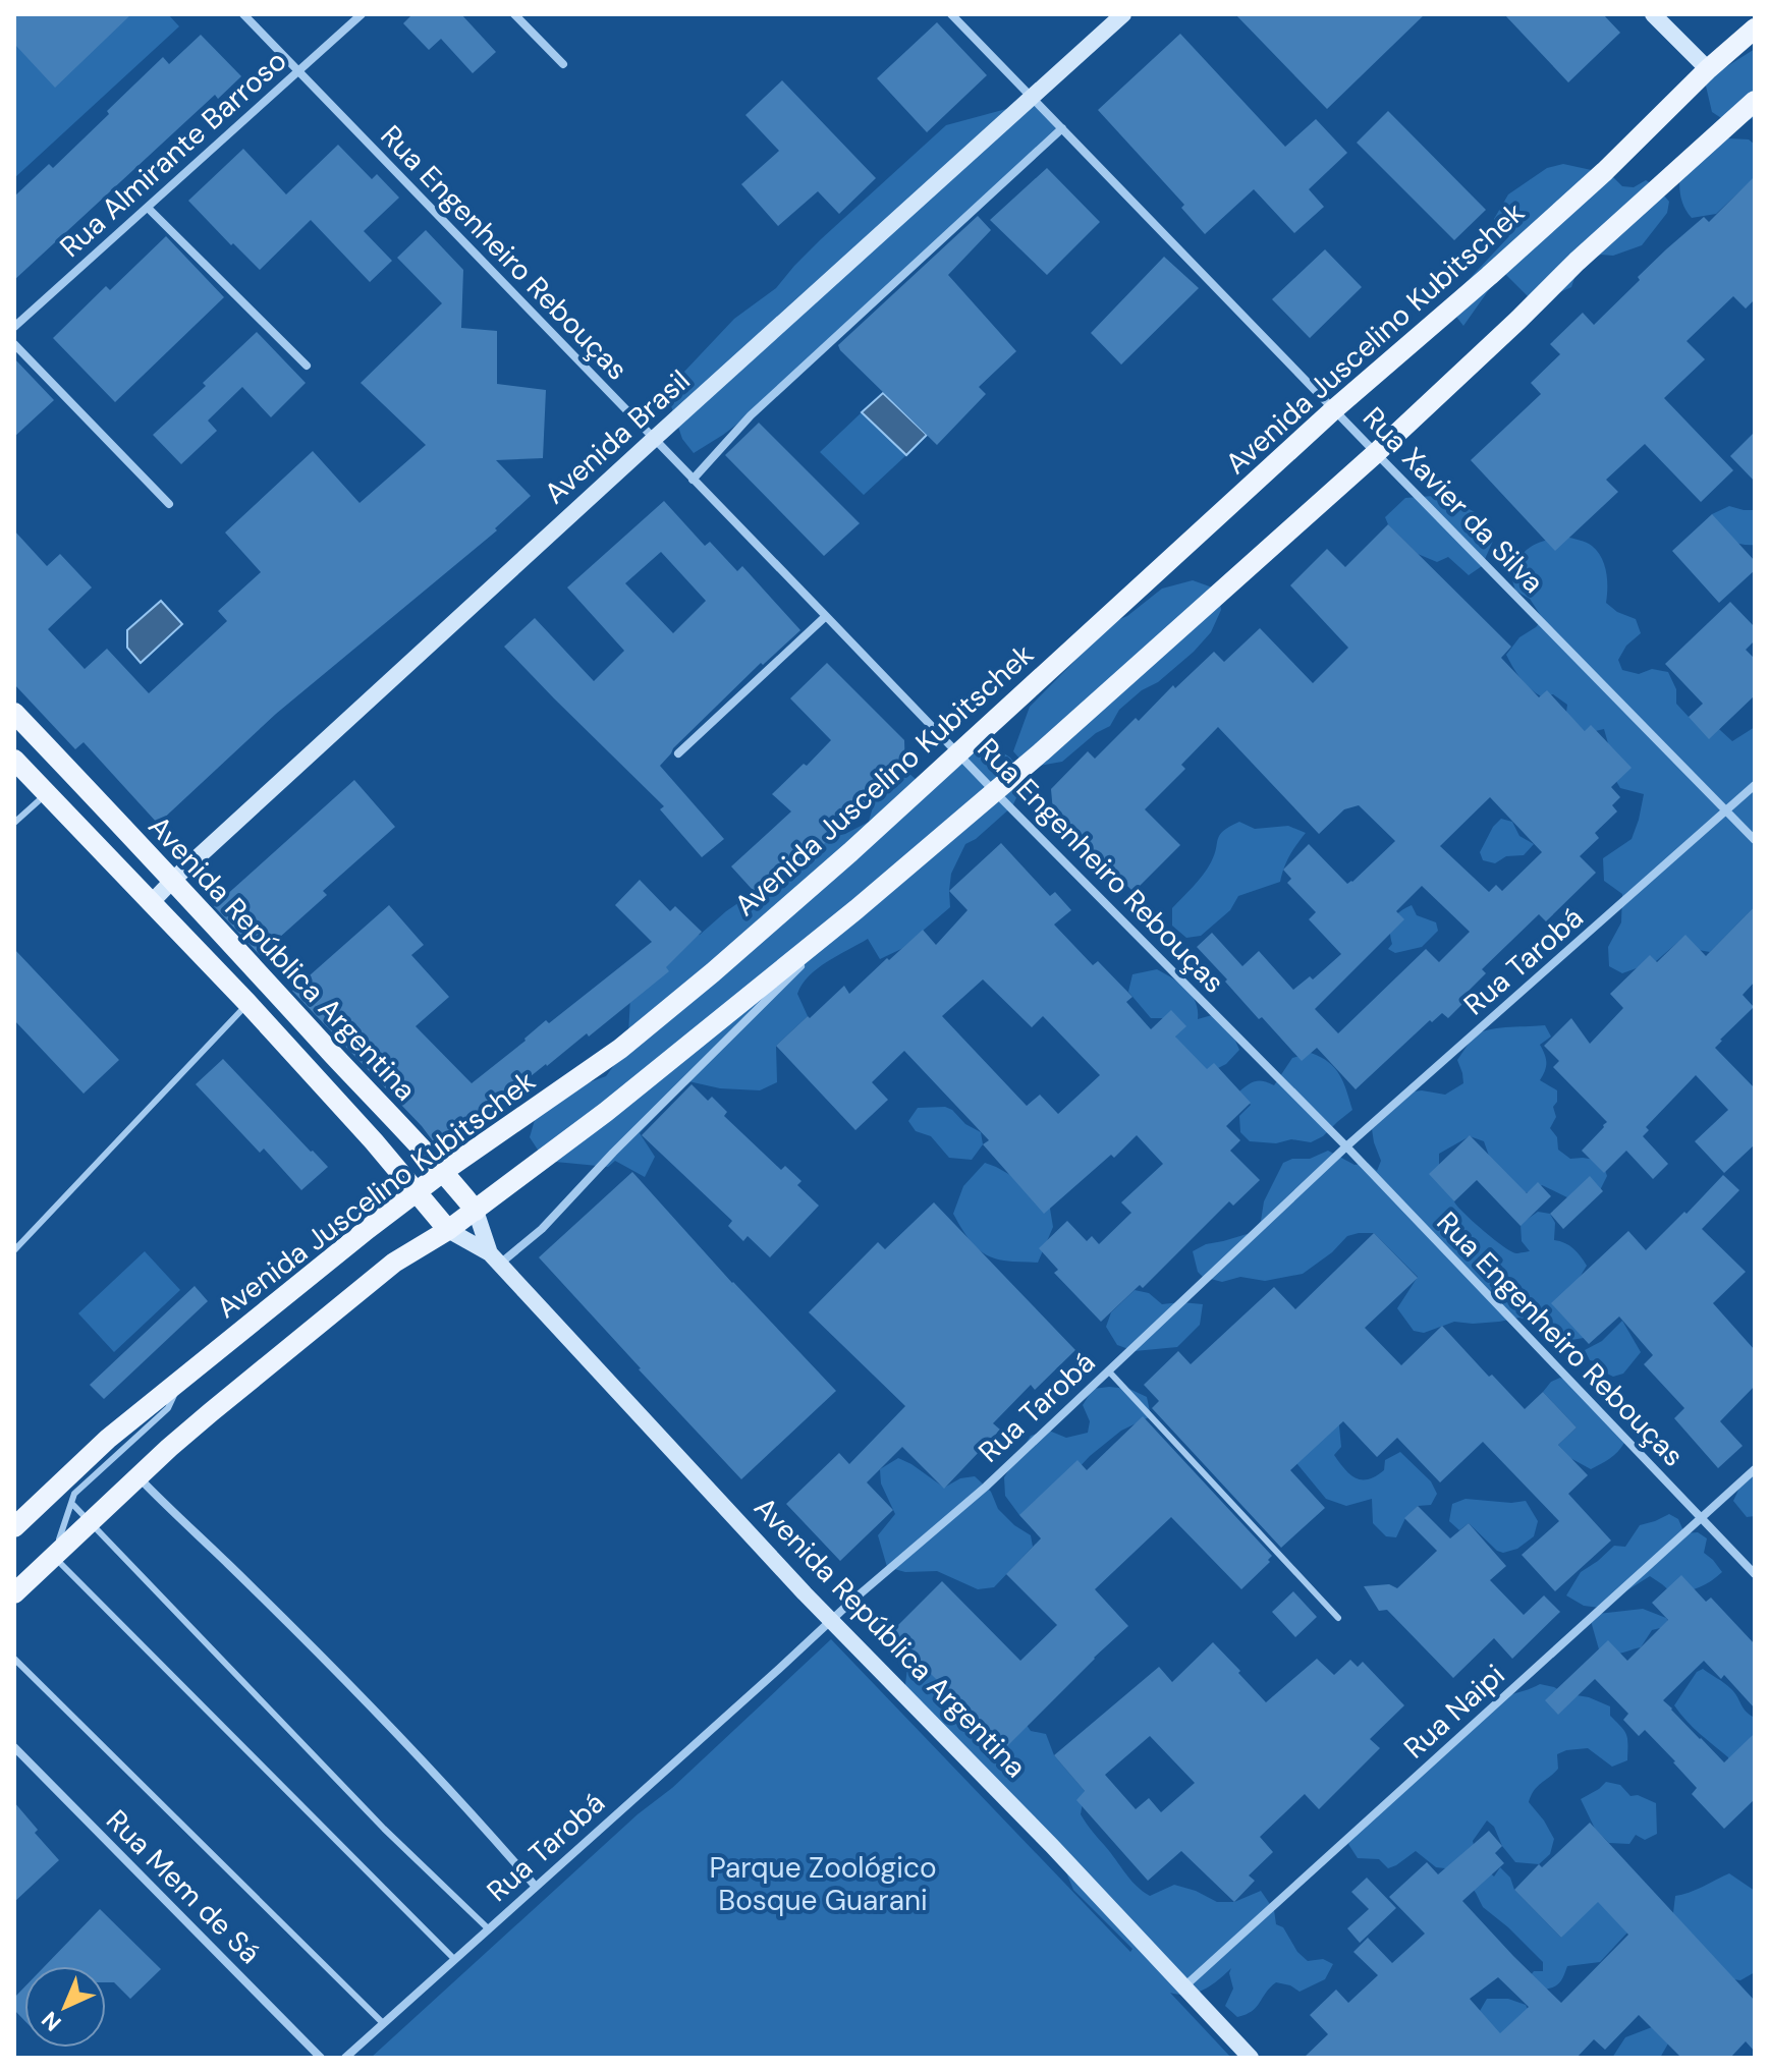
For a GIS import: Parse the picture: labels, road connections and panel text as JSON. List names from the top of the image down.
{
  "streets": {
    "main road": ["Avenida Juscelino Kubitschek", "Avenida República Argentina"],
    "street": [
      "Rua Almirante Barroso",
      "Rua Engenheiro Rebouças",
      "Avenida Brasil",
      "Rua Xavier da Silva",
      "Rua Tarobá",
      "Rua Naipi",
      "Rua Mem de Sá"
    ]
  },
  "crossings": [
    ["Rua Almirante Barroso", "Rua Engenheiro Rebouças"],
    ["Rua Engenheiro Rebouças", "Avenida Juscelino Kubitschek"],
    ["Rua Engenheiro Rebouças", "Avenida Brasil"],
    ["Rua Engenheiro Rebouças", "Rua Tarobá"],
    ["Rua Engenheiro Rebouças", "Rua Naipi"],
    ["Avenida Juscelino Kubitschek", "Rua Xavier da Silva"],
    ["Avenida Juscelino Kubitschek", "Avenida República Argentina"],
    ["Avenida Brasil", "Rua Xavier da Silva"],
    ["Avenida Brasil", "Avenida República Argentina"],
    ["Rua Xavier da Silva", "Rua Tarobá"],
    ["Avenida República Argentina", "Rua Tarobá"],
    ["Avenida República Argentina", "Rua Naipi"]
  ],
  "parks": ["Parque Zoológico Bosque Guarani"],
  "north": "bottom left"
}
